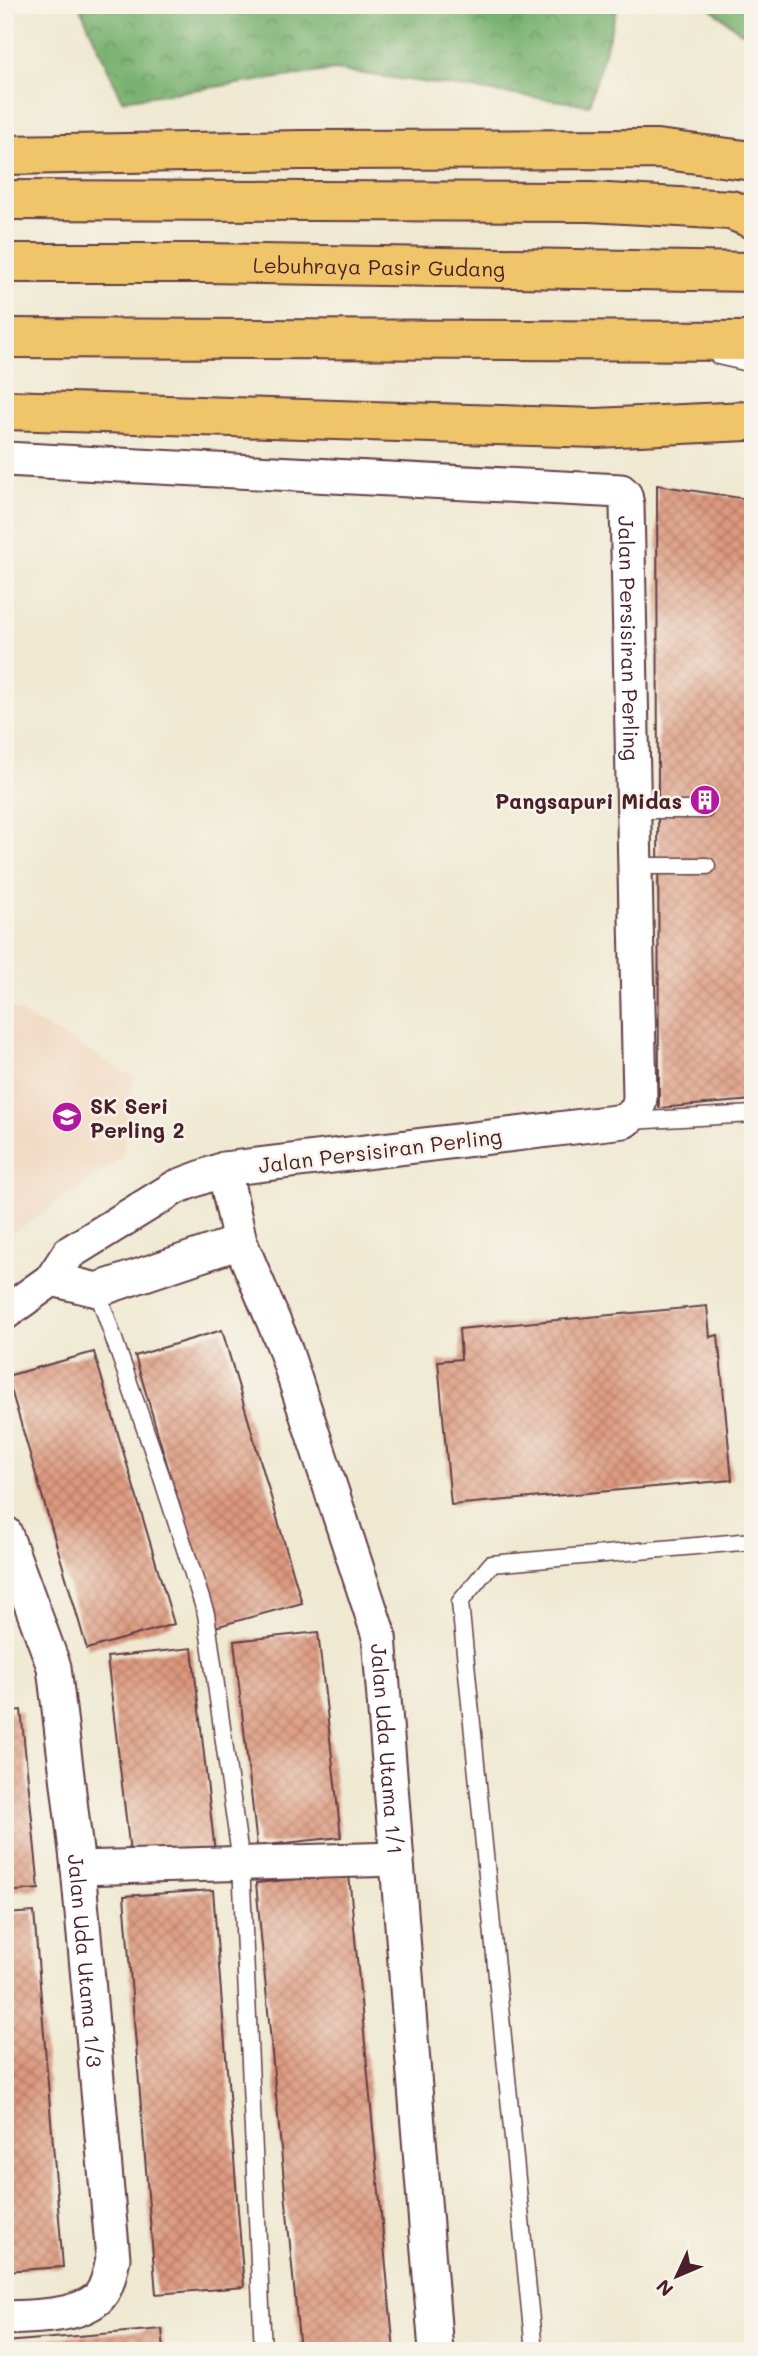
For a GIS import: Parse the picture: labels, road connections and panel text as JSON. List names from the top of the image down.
{
  "streets": {
    "highway": ["Lebuhraya Pasir Gudang"],
    "street": ["Jalan Persisiran Perling", "Jalan Uda Utama 1/1", "Jalan Uda Utama 1/3"]
  },
  "crossings": [
    ["Jalan Persisiran Perling", "Jalan Uda Utama 1/1"]
  ],
  "places": {
    "building": ["Pangsapuri Midas"],
    "school or university": ["SK Seri Perling 2"]
  },
  "north": "bottom left"
}
